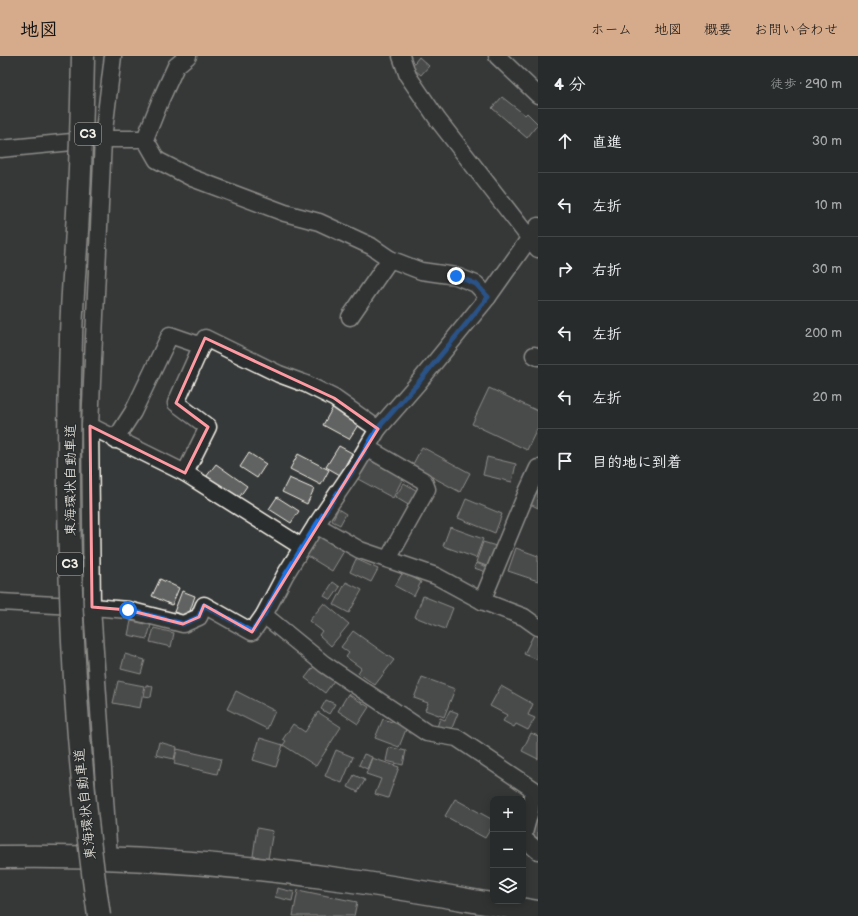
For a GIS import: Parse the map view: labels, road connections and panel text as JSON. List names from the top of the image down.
{
  "streets": {
    "main road": ["C3", "東海環状自動車道"]
  },
  "page": {
    "header": "地図",
    "nav": [
      "ホーム",
      "地図",
      "概要",
      "お問い合わせ"
    ],
    "heading": ["4 分", "徒歩 · 290 m"],
    "list": [
      ["直進", "30 m"],
      ["左折", "10 m"],
      ["右折", "30 m"],
      ["左折", "200 m"],
      ["左折", "20 m"],
      "目的地に到着"
    ],
    "map_buttons": ["+", "−"]
  }
}
